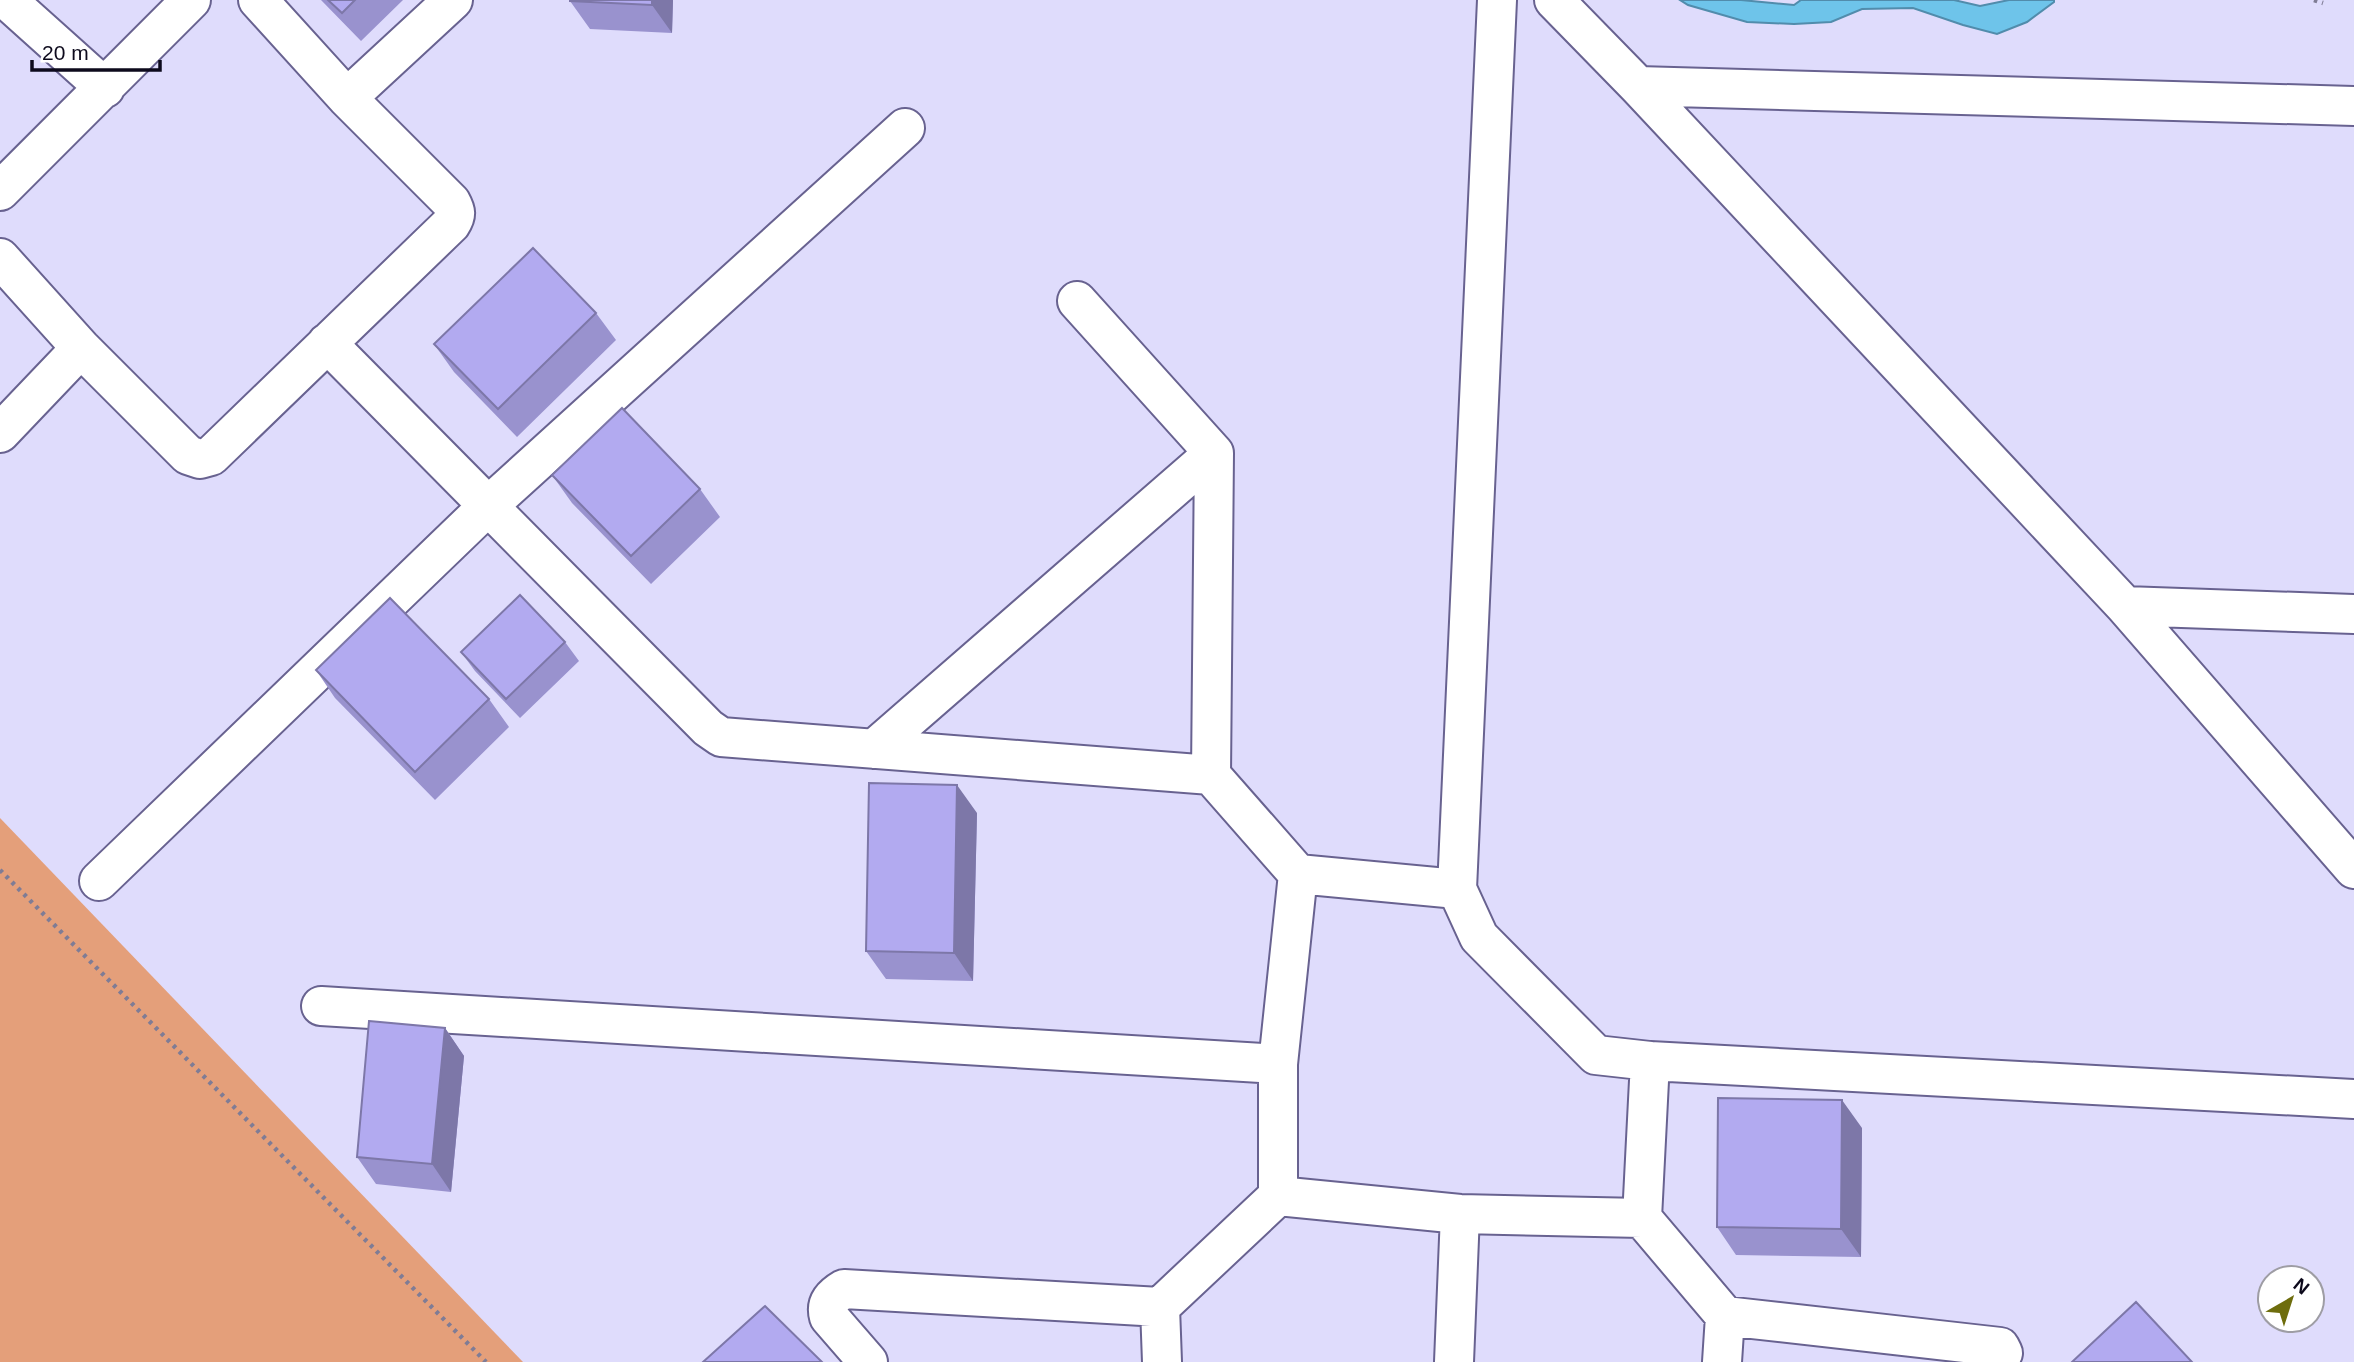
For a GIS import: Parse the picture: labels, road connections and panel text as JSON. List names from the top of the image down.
{
  "scale_bar": "20 m",
  "north": "top right"
}
